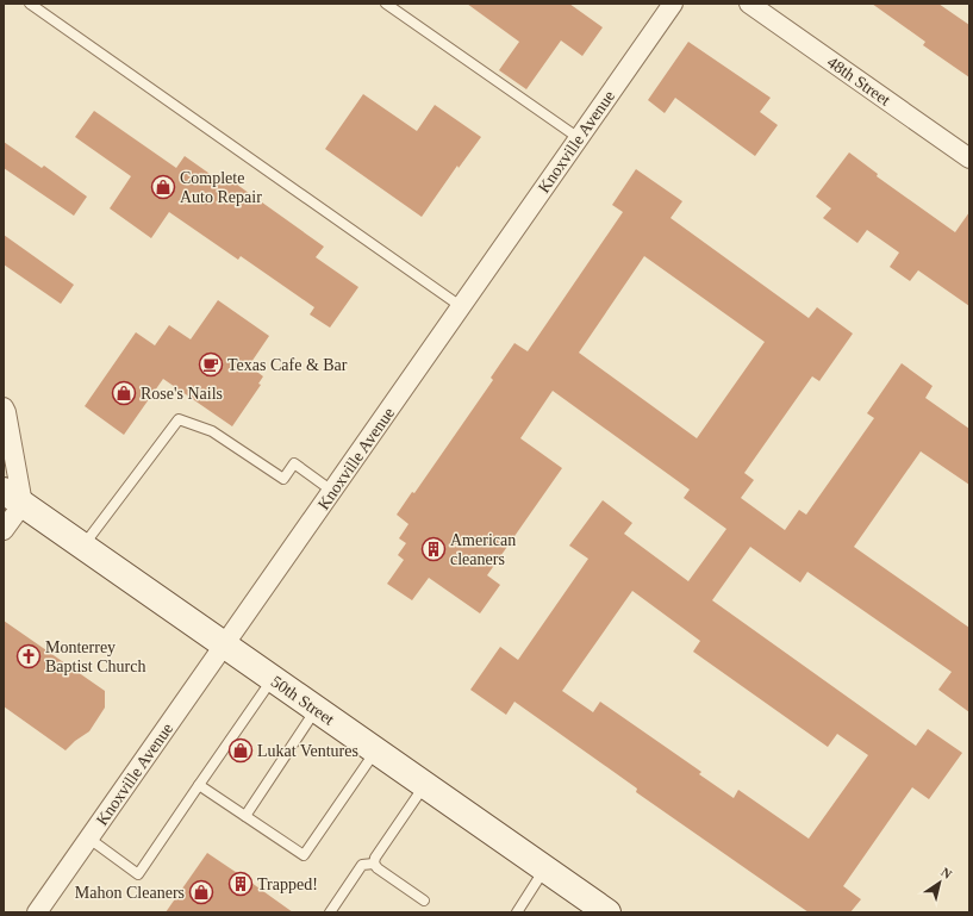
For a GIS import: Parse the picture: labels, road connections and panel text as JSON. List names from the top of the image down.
{
  "streets": {
    "main road": ["50th Street"],
    "street": ["48th Street", "Knoxville Avenue"]
  },
  "crossings": [
    ["Knoxville Avenue", "50th Street"]
  ],
  "places": {
    "shop": [
      "Complete Auto Repair",
      "Rose's Nails",
      "Lukat Ventures",
      "Mahon Cleaners"
    ],
    "cafe": ["Texas Cafe & Bar"],
    "building": ["American cleaners", "Trapped!"],
    "church": ["Monterrey Baptist Church"]
  },
  "north": "top right"
}
